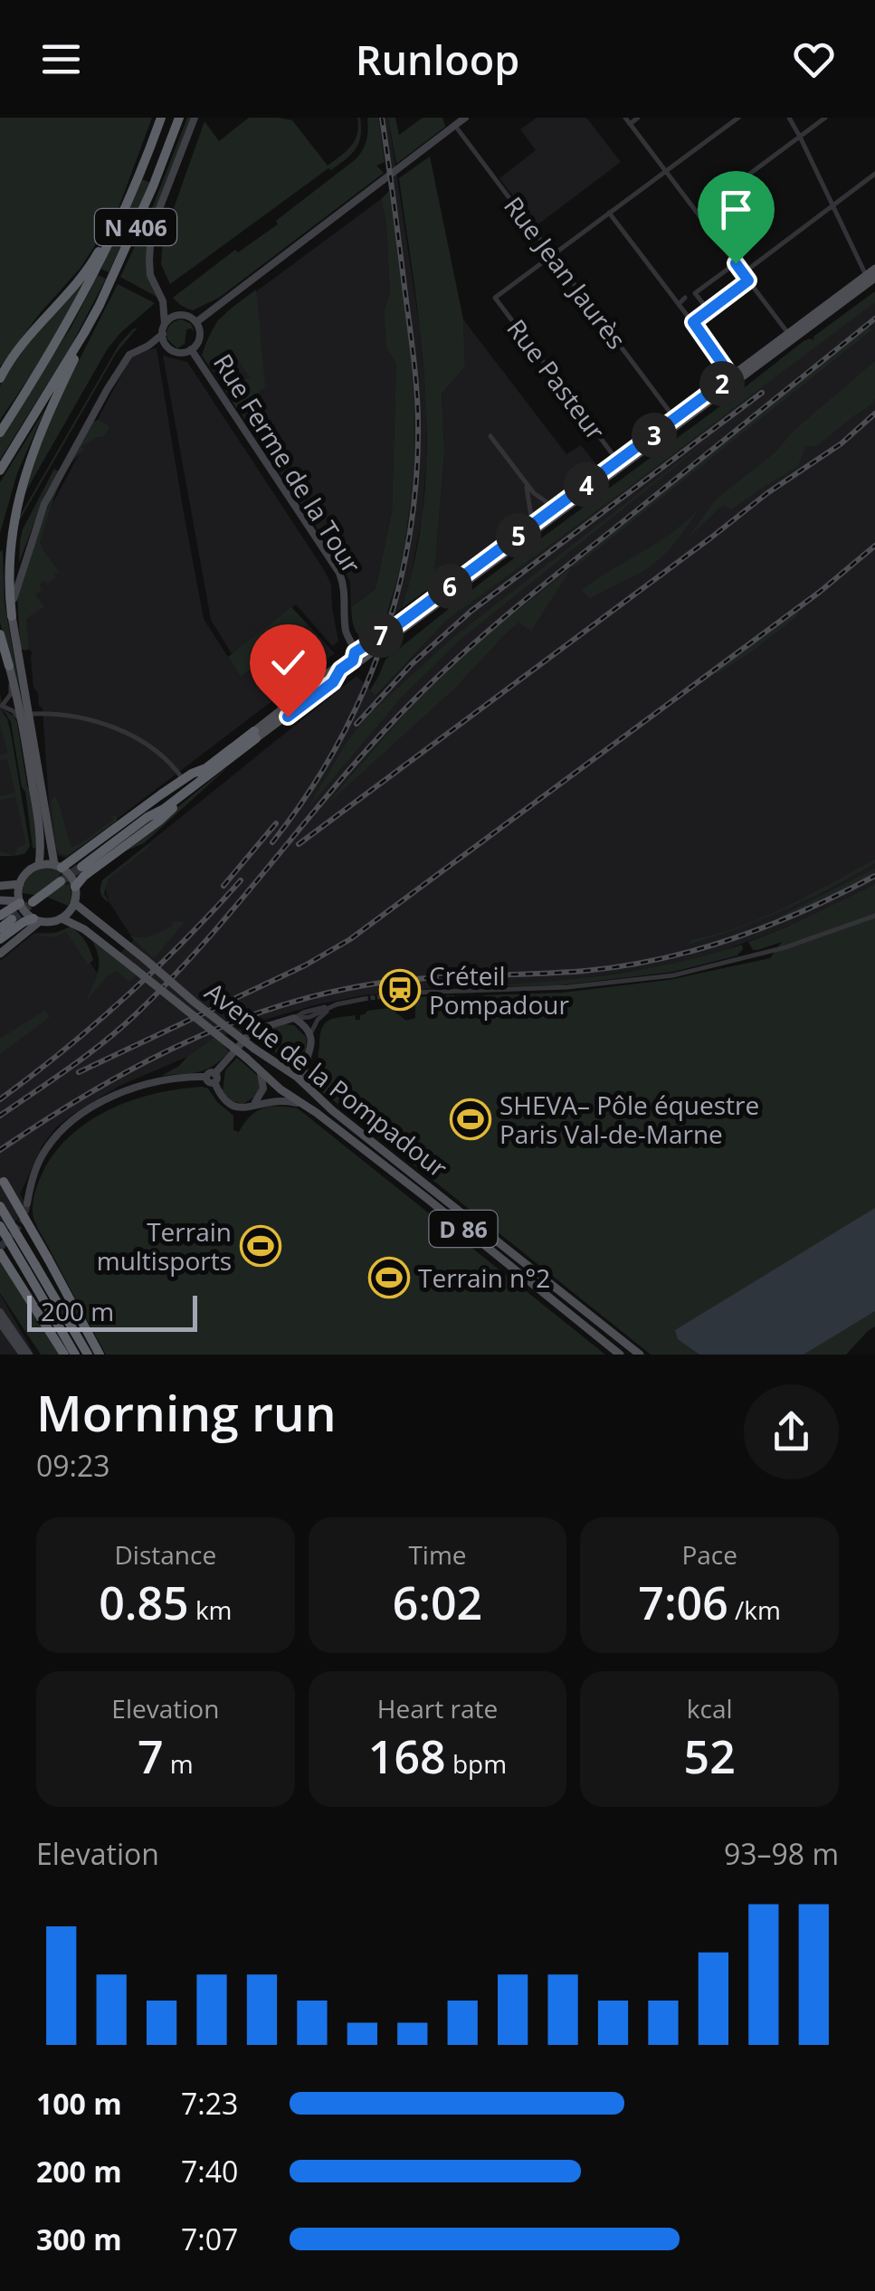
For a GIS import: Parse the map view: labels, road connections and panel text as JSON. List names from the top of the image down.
{
  "streets": {
    "highway": ["N 406"],
    "main road": ["Avenue de la Pompadour", "D 86"],
    "street": ["Rue Jean Jaurès", "Rue Pasteur", "Rue Ferme de la Tour"]
  },
  "crossings": [
    ["Rue Jean Jaurès", "Rue Pasteur"]
  ],
  "places": {
    "station": ["Créteil Pompadour"],
    "sports": ["SHEVA– Pôle équestre Paris Val-de-Marne", "Terrain multisports", "Terrain n°2"]
  },
  "scale_bar": "200 m",
  "page": {
    "header": "Runloop",
    "pins": [
      "2",
      "3",
      "4",
      "5",
      "6",
      "7"
    ],
    "scale": "200 m",
    "heading": ["Morning run", "09:23"],
    "stats": [
      ["Distance", "0.85 km"],
      ["Time", "6:02"],
      ["Pace", "7:06 /km"],
      ["Elevation", "7 m"],
      ["Heart rate", "168 bpm"],
      ["kcal", "52"]
    ],
    "chart": ["Elevation", "93–98 m"],
    "list": [
      {
        "name": "100 m",
        "note": "7:23"
      },
      {
        "name": "200 m",
        "note": "7:40"
      },
      {
        "name": "300 m",
        "note": "7:07"
      }
    ]
  }
}
